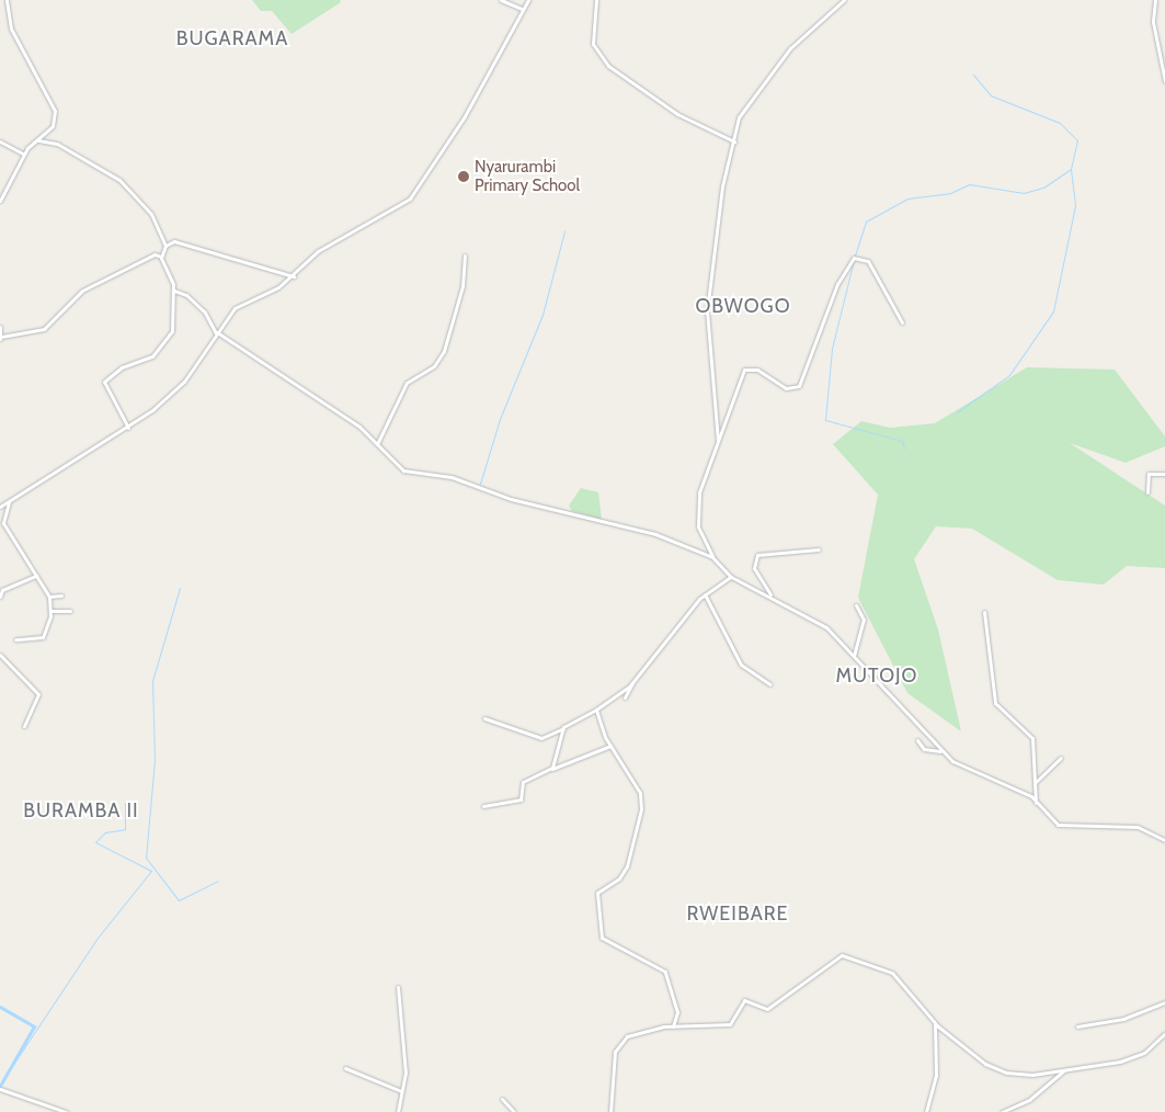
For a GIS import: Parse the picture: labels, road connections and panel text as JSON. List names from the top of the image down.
{
  "districts": [
    "BUGARAMA",
    "OBWOGO",
    "MUTOJO",
    "BURAMBA II",
    "RWEIBARE"
  ],
  "places": ["Nyarurambi Primary School"]
}
